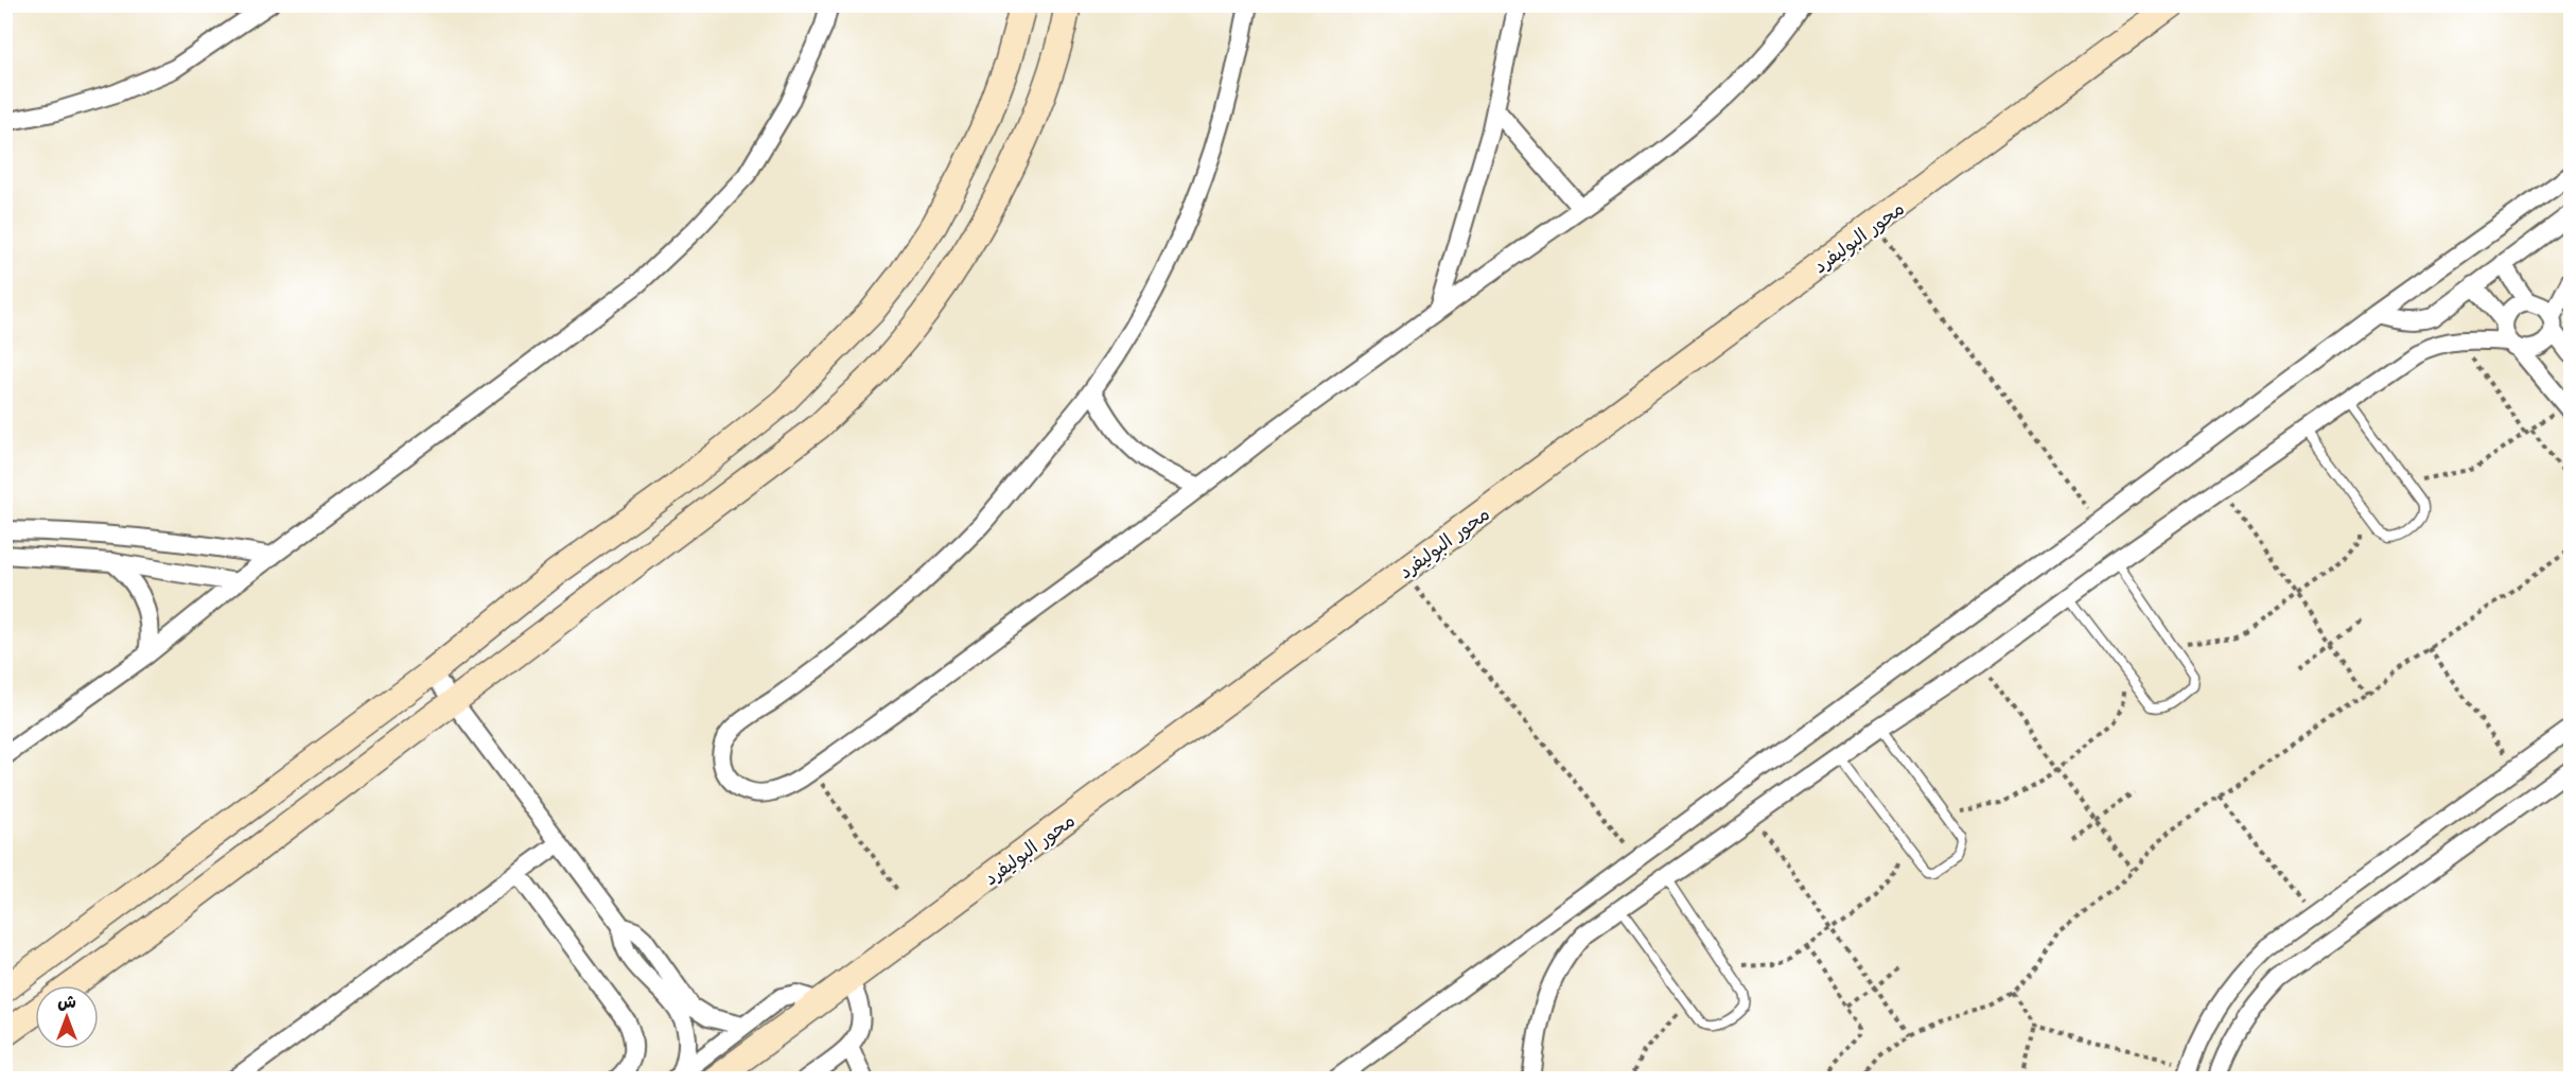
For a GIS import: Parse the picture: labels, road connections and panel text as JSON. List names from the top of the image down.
{
  "streets": {
    "street": ["محور البوليفرد"]
  },
  "north": "top"
}
